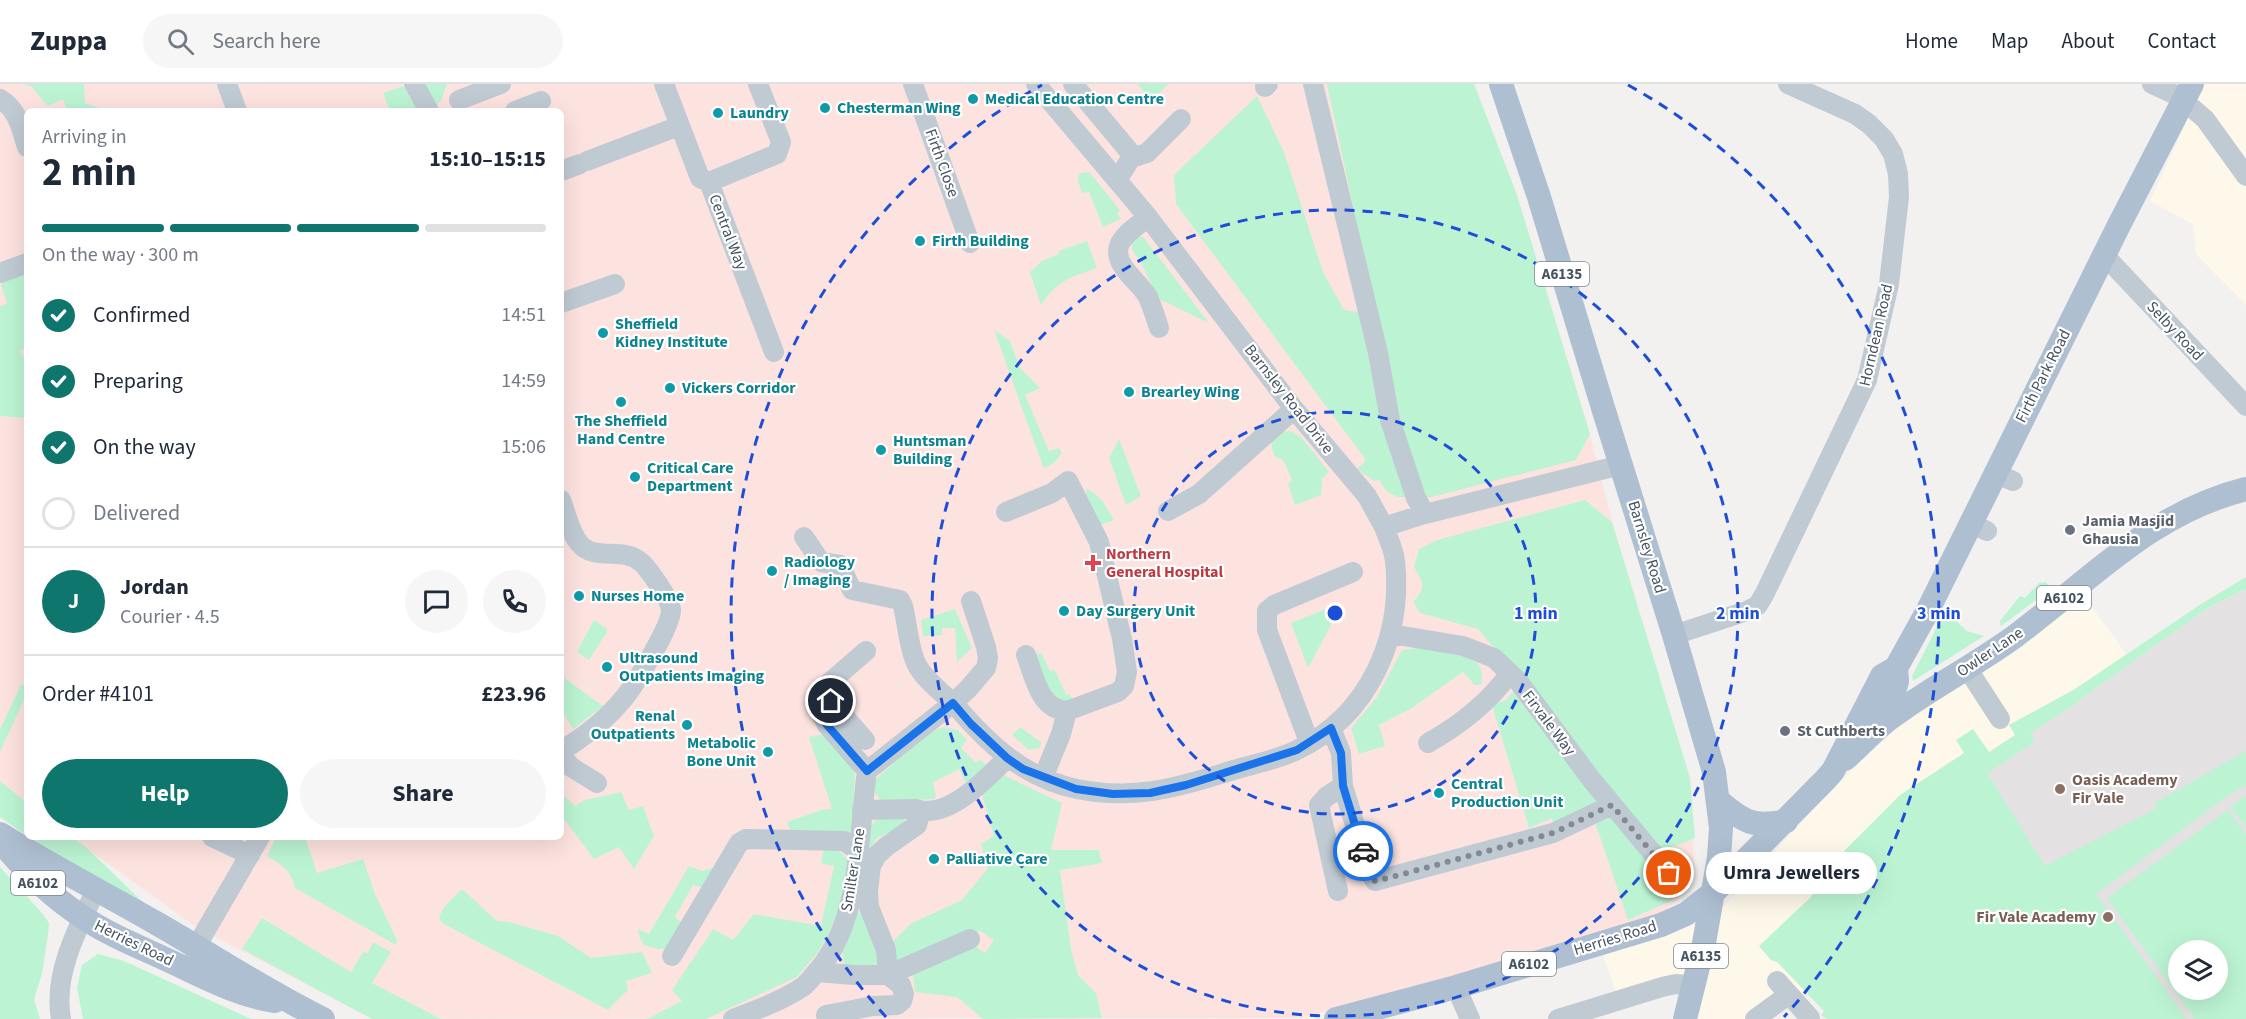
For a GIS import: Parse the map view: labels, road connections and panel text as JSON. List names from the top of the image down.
{
  "streets": {
    "main road": [
      "A6135",
      "Firth Park Road",
      "Barnsley Road",
      "A6102",
      "Owler Lane",
      "Herries Road"
    ],
    "street": [
      "Firth Close",
      "Central Way",
      "Selby Road",
      "Horndean Road",
      "Barnsley Road Drive",
      "Firvale Way",
      "Smilter Lane"
    ]
  },
  "crossings": [
    ["Selby Road", "Firth Park Road"],
    ["Horndean Road", "Barnsley Road"],
    ["Firth Park Road", "Barnsley Road"],
    ["Firth Park Road", "Owler Lane"],
    ["Firth Park Road", "Herries Road"],
    ["Barnsley Road Drive", "Firvale Way"],
    ["Barnsley Road", "Herries Road"]
  ],
  "places": {
    "other": [
      "Medical Education Centre",
      "Chesterman Wing",
      "Laundry",
      "Firth Building",
      "Sheffield Kidney Institute",
      "Vickers Corridor",
      "Brearley Wing",
      "The Sheffield Hand Centre",
      "Huntsman Building",
      "Critical Care Department",
      "Jamia Masjid Ghausia",
      "Radiology / Imaging",
      "Nurses Home",
      "Day Surgery Unit",
      "Ultrasound Outpatients Imaging",
      "Renal Outpatients",
      "St Cuthberts",
      "Metabolic Bone Unit",
      "Oasis Academy Fir Vale",
      "Central Production Unit",
      "Palliative Care",
      "Umra Jewellers",
      "Fir Vale Academy"
    ],
    "health": ["Northern General Hospital"]
  },
  "page": {
    "header": "Zuppa",
    "search": "Search here",
    "nav": [
      "Home",
      "Map",
      "About",
      "Contact"
    ],
    "heading": ["2 min", "Arriving in", "15:10–15:15"],
    "panel": [
      "Jordan",
      "Courier · 4.5",
      "Order #4101",
      "£23.96"
    ],
    "bar": "On the way · 300 m",
    "list": [
      ["Confirmed", "14:51"],
      ["Preparing", "14:59"],
      ["On the way", "15:06"],
      "Delivered"
    ],
    "round": "J",
    "buttons": ["Help", "Share"],
    "bubble": "Umra Jewellers"
  },
  "rings": ["1 min", "2 min", "3 min"]
}
